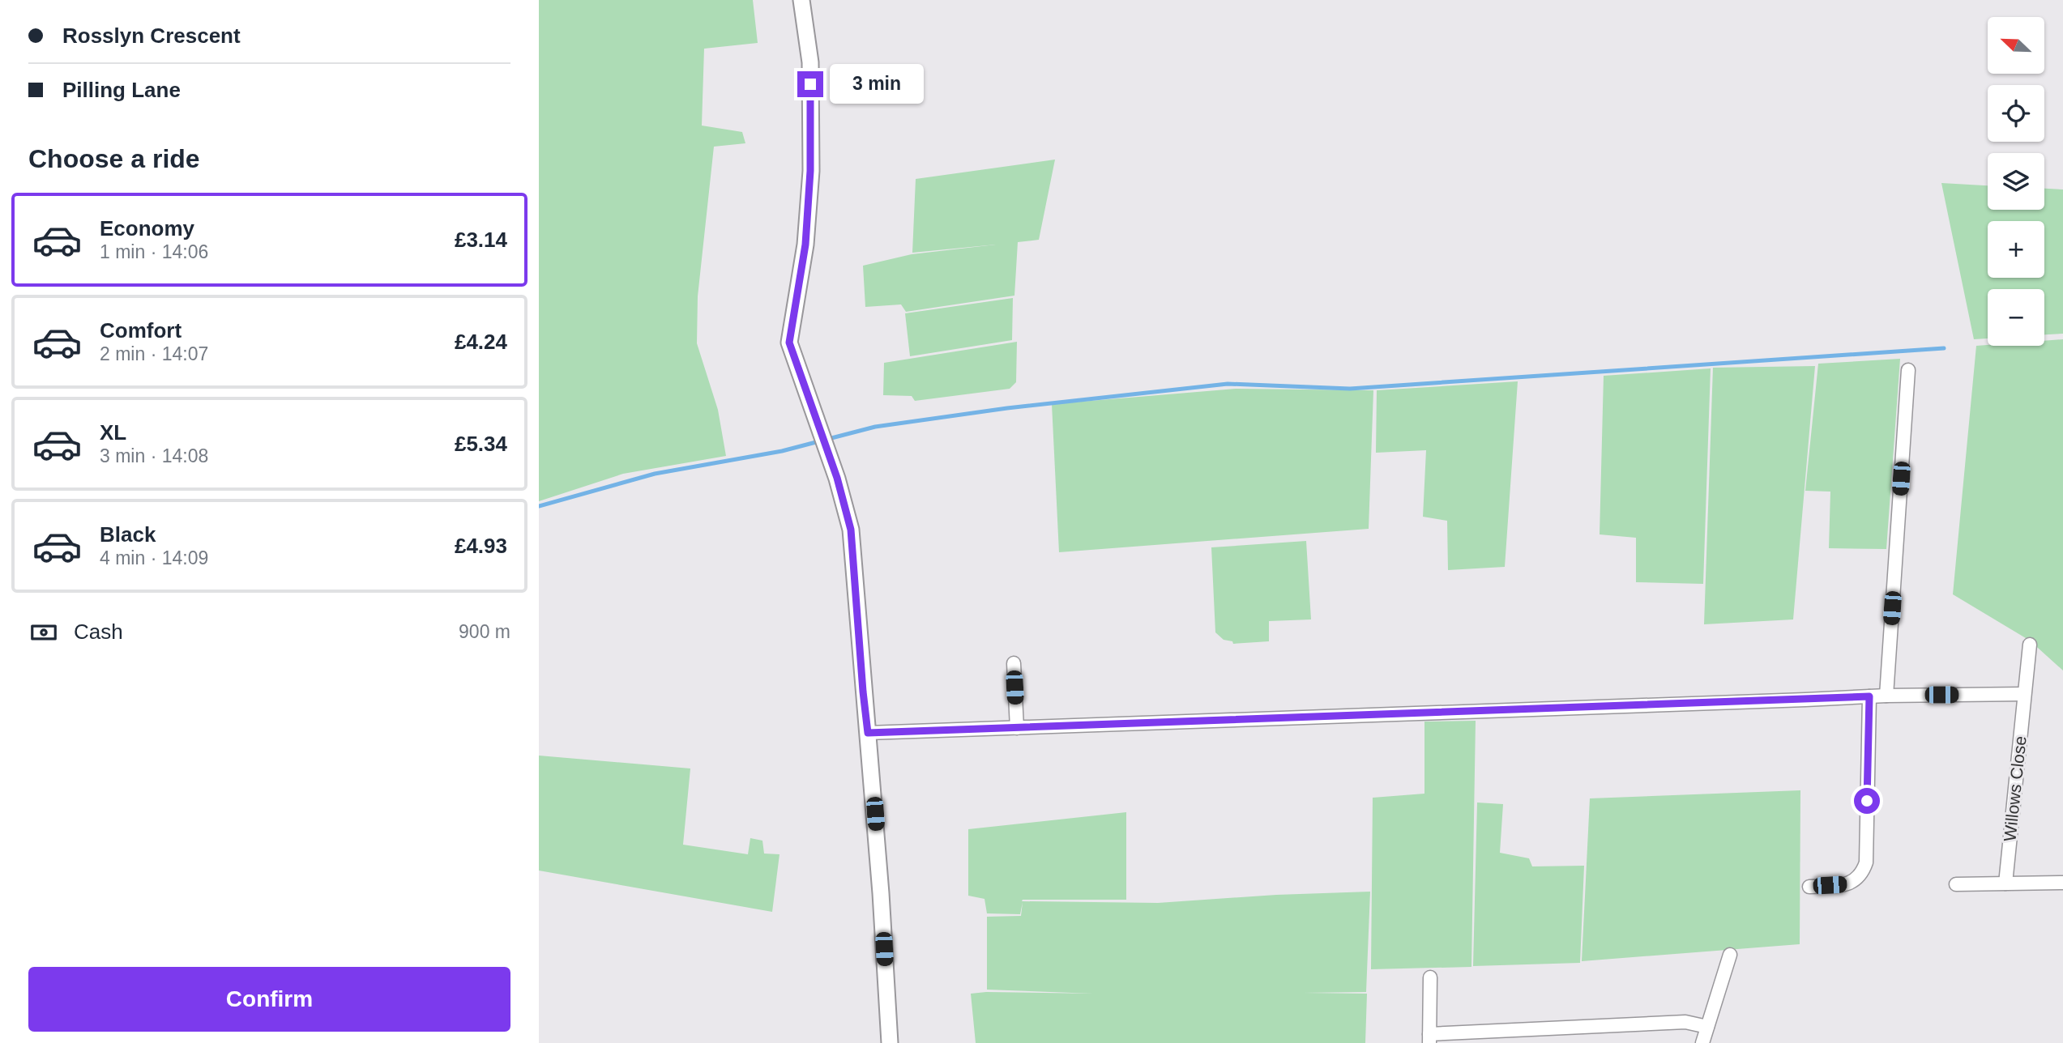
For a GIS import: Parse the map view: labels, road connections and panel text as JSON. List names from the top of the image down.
{
  "streets": {
    "street": ["Willows Close"]
  },
  "north": "top left",
  "page": {
    "banner": ["Rosslyn Crescent", "Pilling Lane"],
    "map_buttons": ["+", "−"],
    "bubble": "3 min",
    "heading": "Choose a ride",
    "list": [
      {
        "name": "Economy",
        "note": "1 min · 14:06",
        "value": "£3.14"
      },
      {
        "name": "Comfort",
        "note": "2 min · 14:07",
        "value": "£4.24"
      },
      {
        "name": "XL",
        "note": "3 min · 14:08",
        "value": "£5.34"
      },
      {
        "name": "Black",
        "note": "4 min · 14:09",
        "value": "£4.93"
      }
    ],
    "pay": ["Cash", "900 m"],
    "buttons": "Confirm"
  }
}
